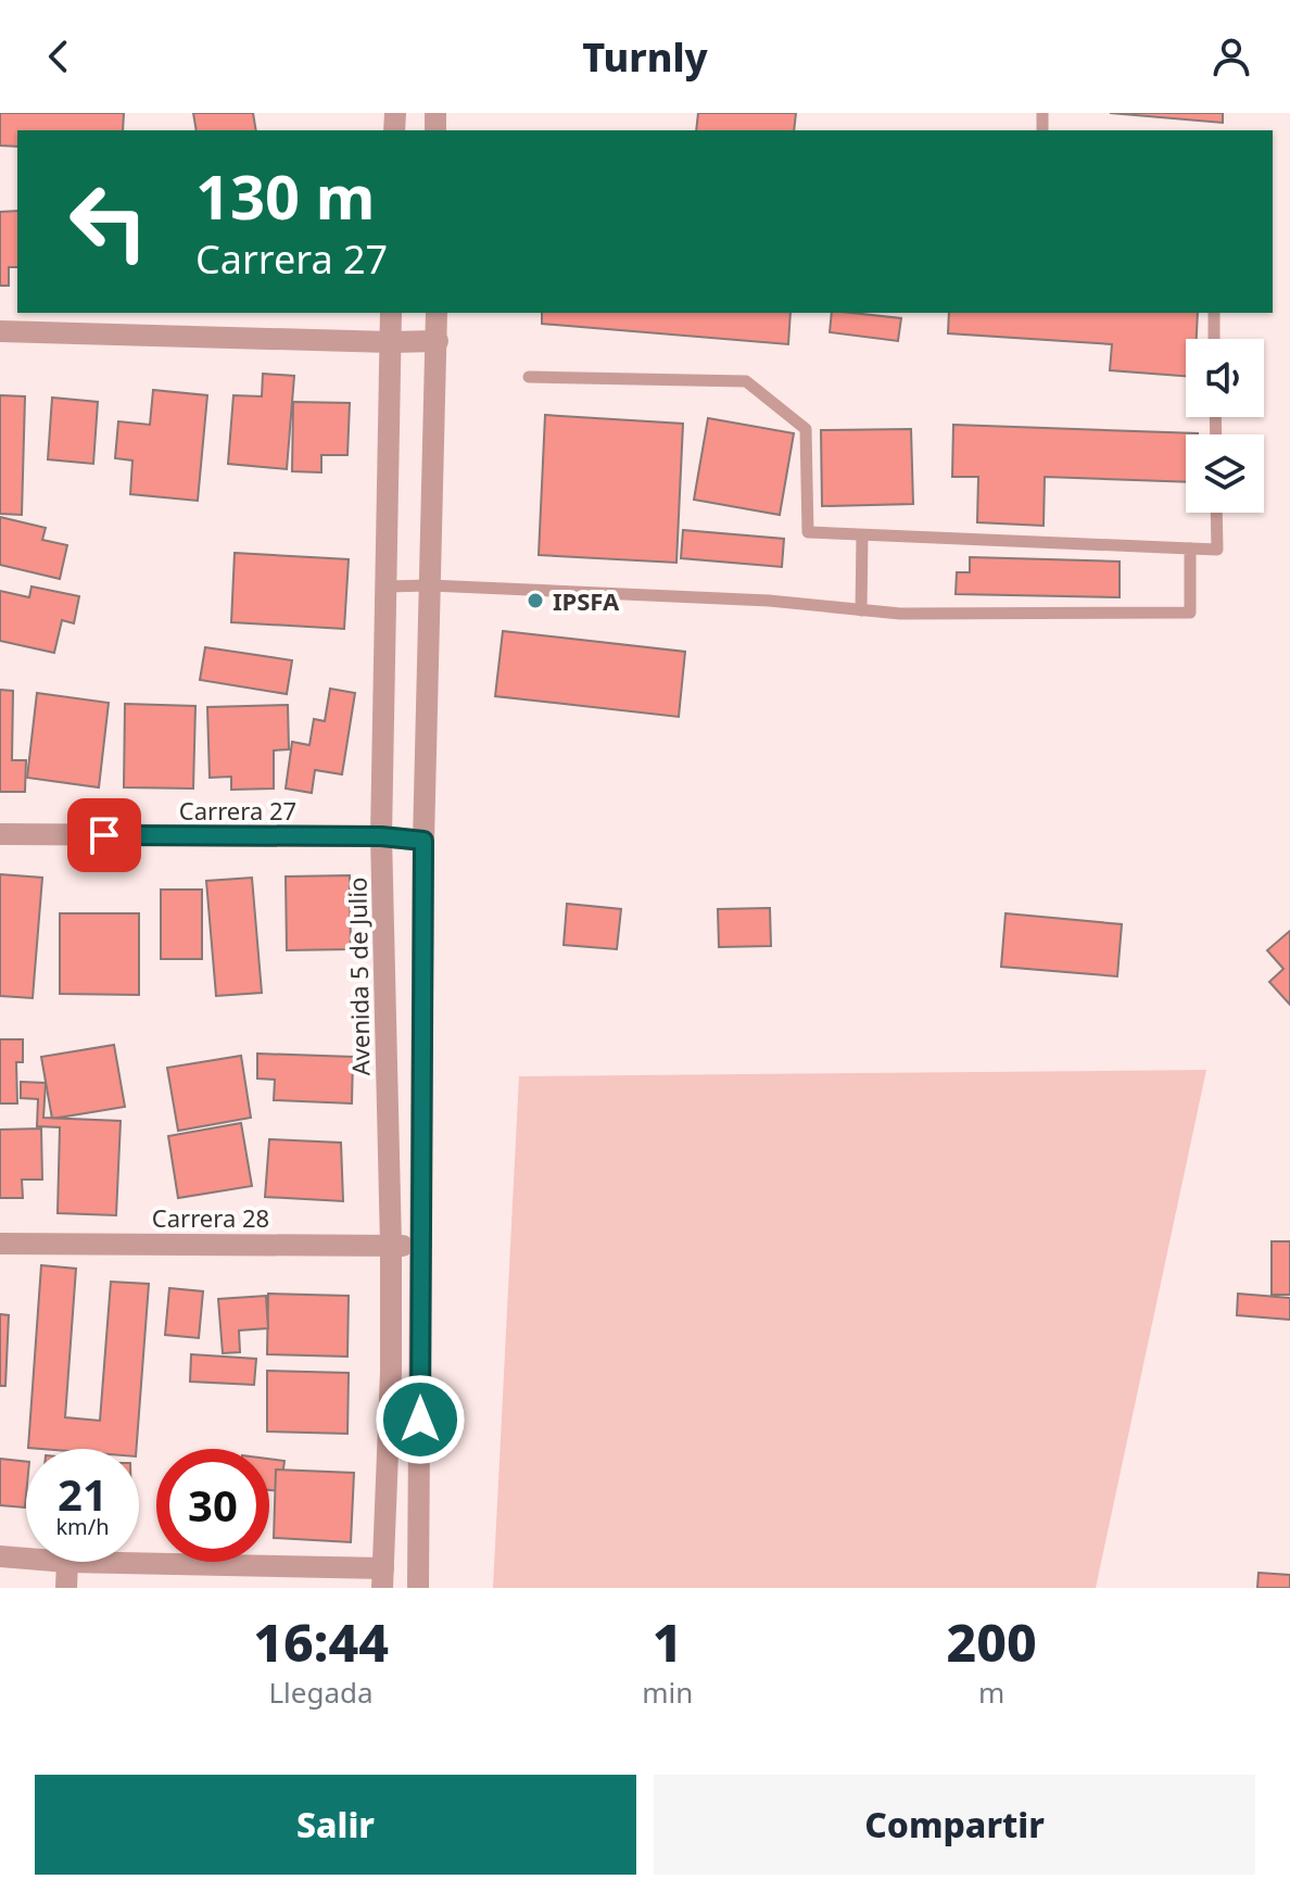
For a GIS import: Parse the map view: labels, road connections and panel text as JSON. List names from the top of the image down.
{
  "streets": {
    "street": ["Carrera 27", "Avenida 5 de Julio", "Carrera 28"]
  },
  "crossings": [
    ["Carrera 27", "Avenida 5 de Julio"],
    ["Avenida 5 de Julio", "Carrera 28"]
  ],
  "places": ["IPSFA"],
  "page": {
    "header": "Turnly",
    "turn": ["130 m", "Carrera 27"],
    "speed": "21 km/h",
    "limit": "30",
    "eta": [
      "16:44",
      "Llegada",
      "1",
      "min",
      "200",
      "m"
    ],
    "buttons": ["Salir", "Compartir"]
  }
}
